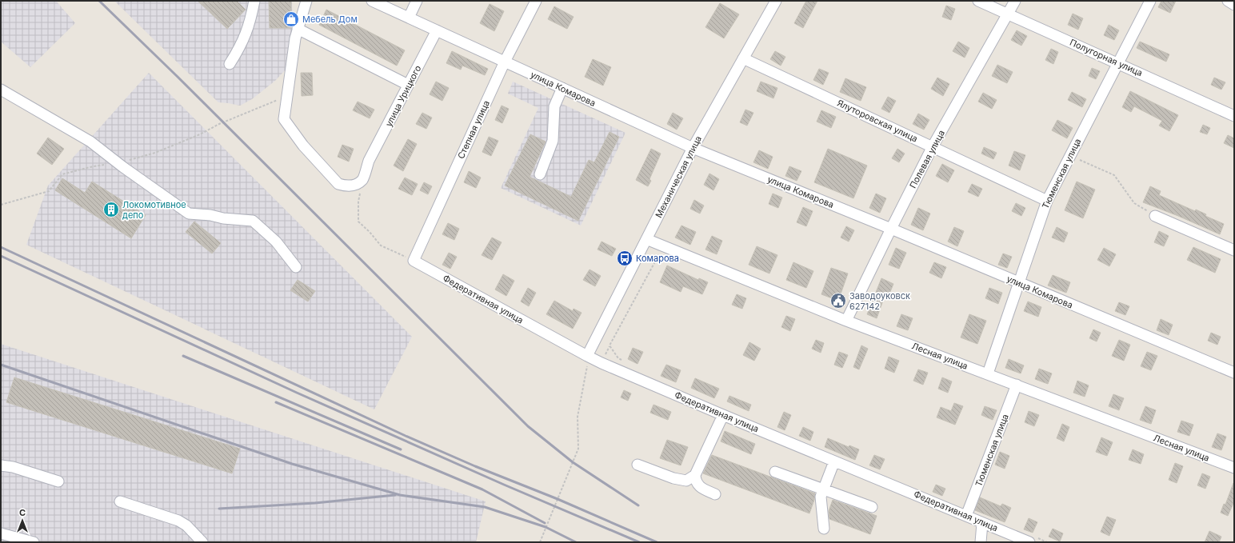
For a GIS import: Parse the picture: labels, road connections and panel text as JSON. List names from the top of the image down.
{
  "streets": {
    "street": [
      "Полугорная улица",
      "улица Комарова",
      "улица Урицкого",
      "Ялуторовская улица",
      "Степная улица",
      "Полевая улица",
      "Тюменская улица",
      "Механическая улица",
      "Федеративная улица",
      "Лесная улица"
    ]
  },
  "crossings": [
    ["Полугорная улица", "Полевая улица"],
    ["Полугорная улица", "Тюменская улица"],
    ["улица Комарова", "улица Урицкого"],
    ["улица Комарова", "Степная улица"],
    ["улица Комарова", "Полевая улица"],
    ["улица Комарова", "Тюменская улица"],
    ["улица Комарова", "Механическая улица"],
    ["Ялуторовская улица", "Полевая улица"],
    ["Ялуторовская улица", "Тюменская улица"],
    ["Ялуторовская улица", "Механическая улица"],
    ["Степная улица", "Федеративная улица"],
    ["Полевая улица", "Лесная улица"],
    ["Тюменская улица", "Федеративная улица"],
    ["Тюменская улица", "Лесная улица"],
    ["Механическая улица", "Федеративная улица"],
    ["Механическая улица", "Лесная улица"]
  ],
  "places": {
    "shop": ["Мебель Дом"],
    "building": ["Локомотивное депо"],
    "bus stop": ["Комарова"],
    "public building": ["Заводоуковск 627142"]
  },
  "north": "top"
}
